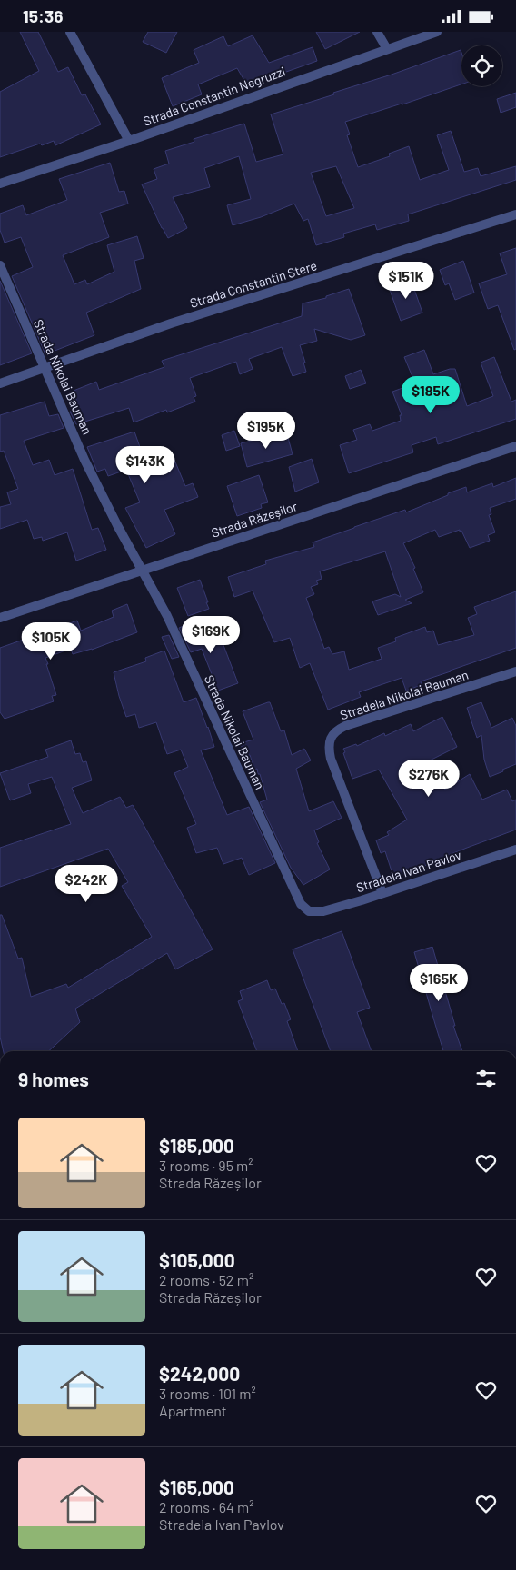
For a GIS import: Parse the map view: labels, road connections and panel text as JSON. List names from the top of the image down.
{
  "streets": {
    "street": [
      "Strada Constantin Negruzzi",
      "Strada Constantin Stere",
      "Strada Nikolai Bauman",
      "Strada Răzeșilor",
      "Stradela Nikolai Bauman",
      "Stradela Ivan Pavlov"
    ]
  },
  "crossings": [
    ["Strada Constantin Stere", "Strada Nikolai Bauman"],
    ["Strada Nikolai Bauman", "Strada Răzeșilor"],
    ["Strada Nikolai Bauman", "Stradela Ivan Pavlov"],
    ["Stradela Nikolai Bauman", "Stradela Ivan Pavlov"]
  ],
  "page": {
    "status": "15:36",
    "price": [
      "$151K",
      "$185K",
      "$195K",
      "$143K",
      "$169K",
      "$105K",
      "$276K",
      "$242K",
      "$165K"
    ],
    "heading": "9 homes",
    "list": [
      {
        "name": "$185,000",
        "note": "3 rooms · 95 m² · Strada Răzeșilor"
      },
      {
        "name": "$105,000",
        "note": "2 rooms · 52 m² · Strada Răzeșilor"
      },
      {
        "name": "$242,000",
        "note": "3 rooms · 101 m² · Apartment"
      },
      {
        "name": "$165,000",
        "note": "2 rooms · 64 m² · Stradela Ivan Pavlov"
      }
    ]
  }
}
